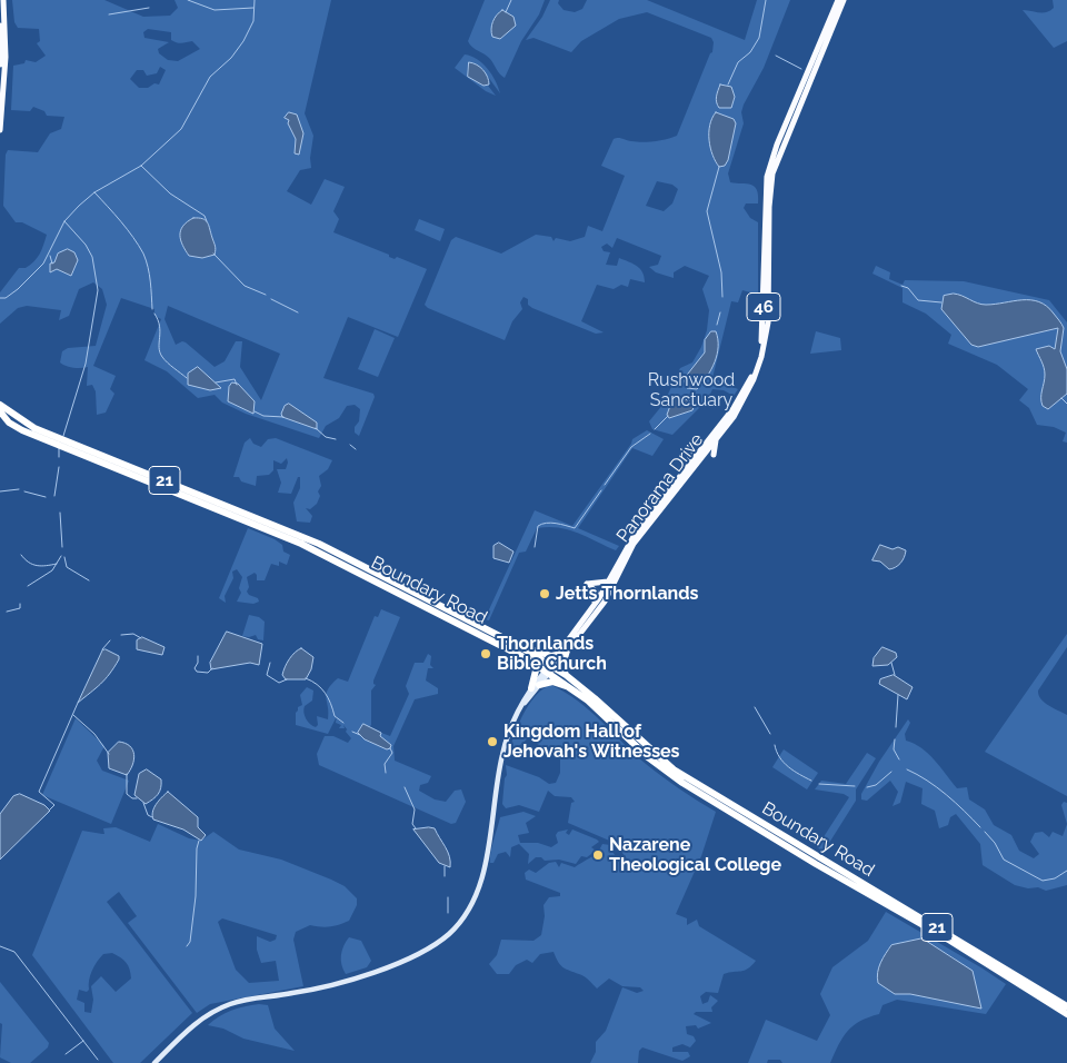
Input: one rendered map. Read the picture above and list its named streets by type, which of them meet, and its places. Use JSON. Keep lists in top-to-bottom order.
{
  "streets": {
    "highway": ["21", "Boundary Road"],
    "main road": ["46", "Panorama Drive"]
  },
  "crossings": [
    ["46", "Panorama Drive"],
    ["Panorama Drive", "Boundary Road"]
  ],
  "parks": ["Rushwood Sanctuary"],
  "places": [
    "Jetts Thornlands",
    "Thornlands Bible Church",
    "Kingdom Hall of Jehovah's Witnesses",
    "Nazarene Theological College"
  ]
}
